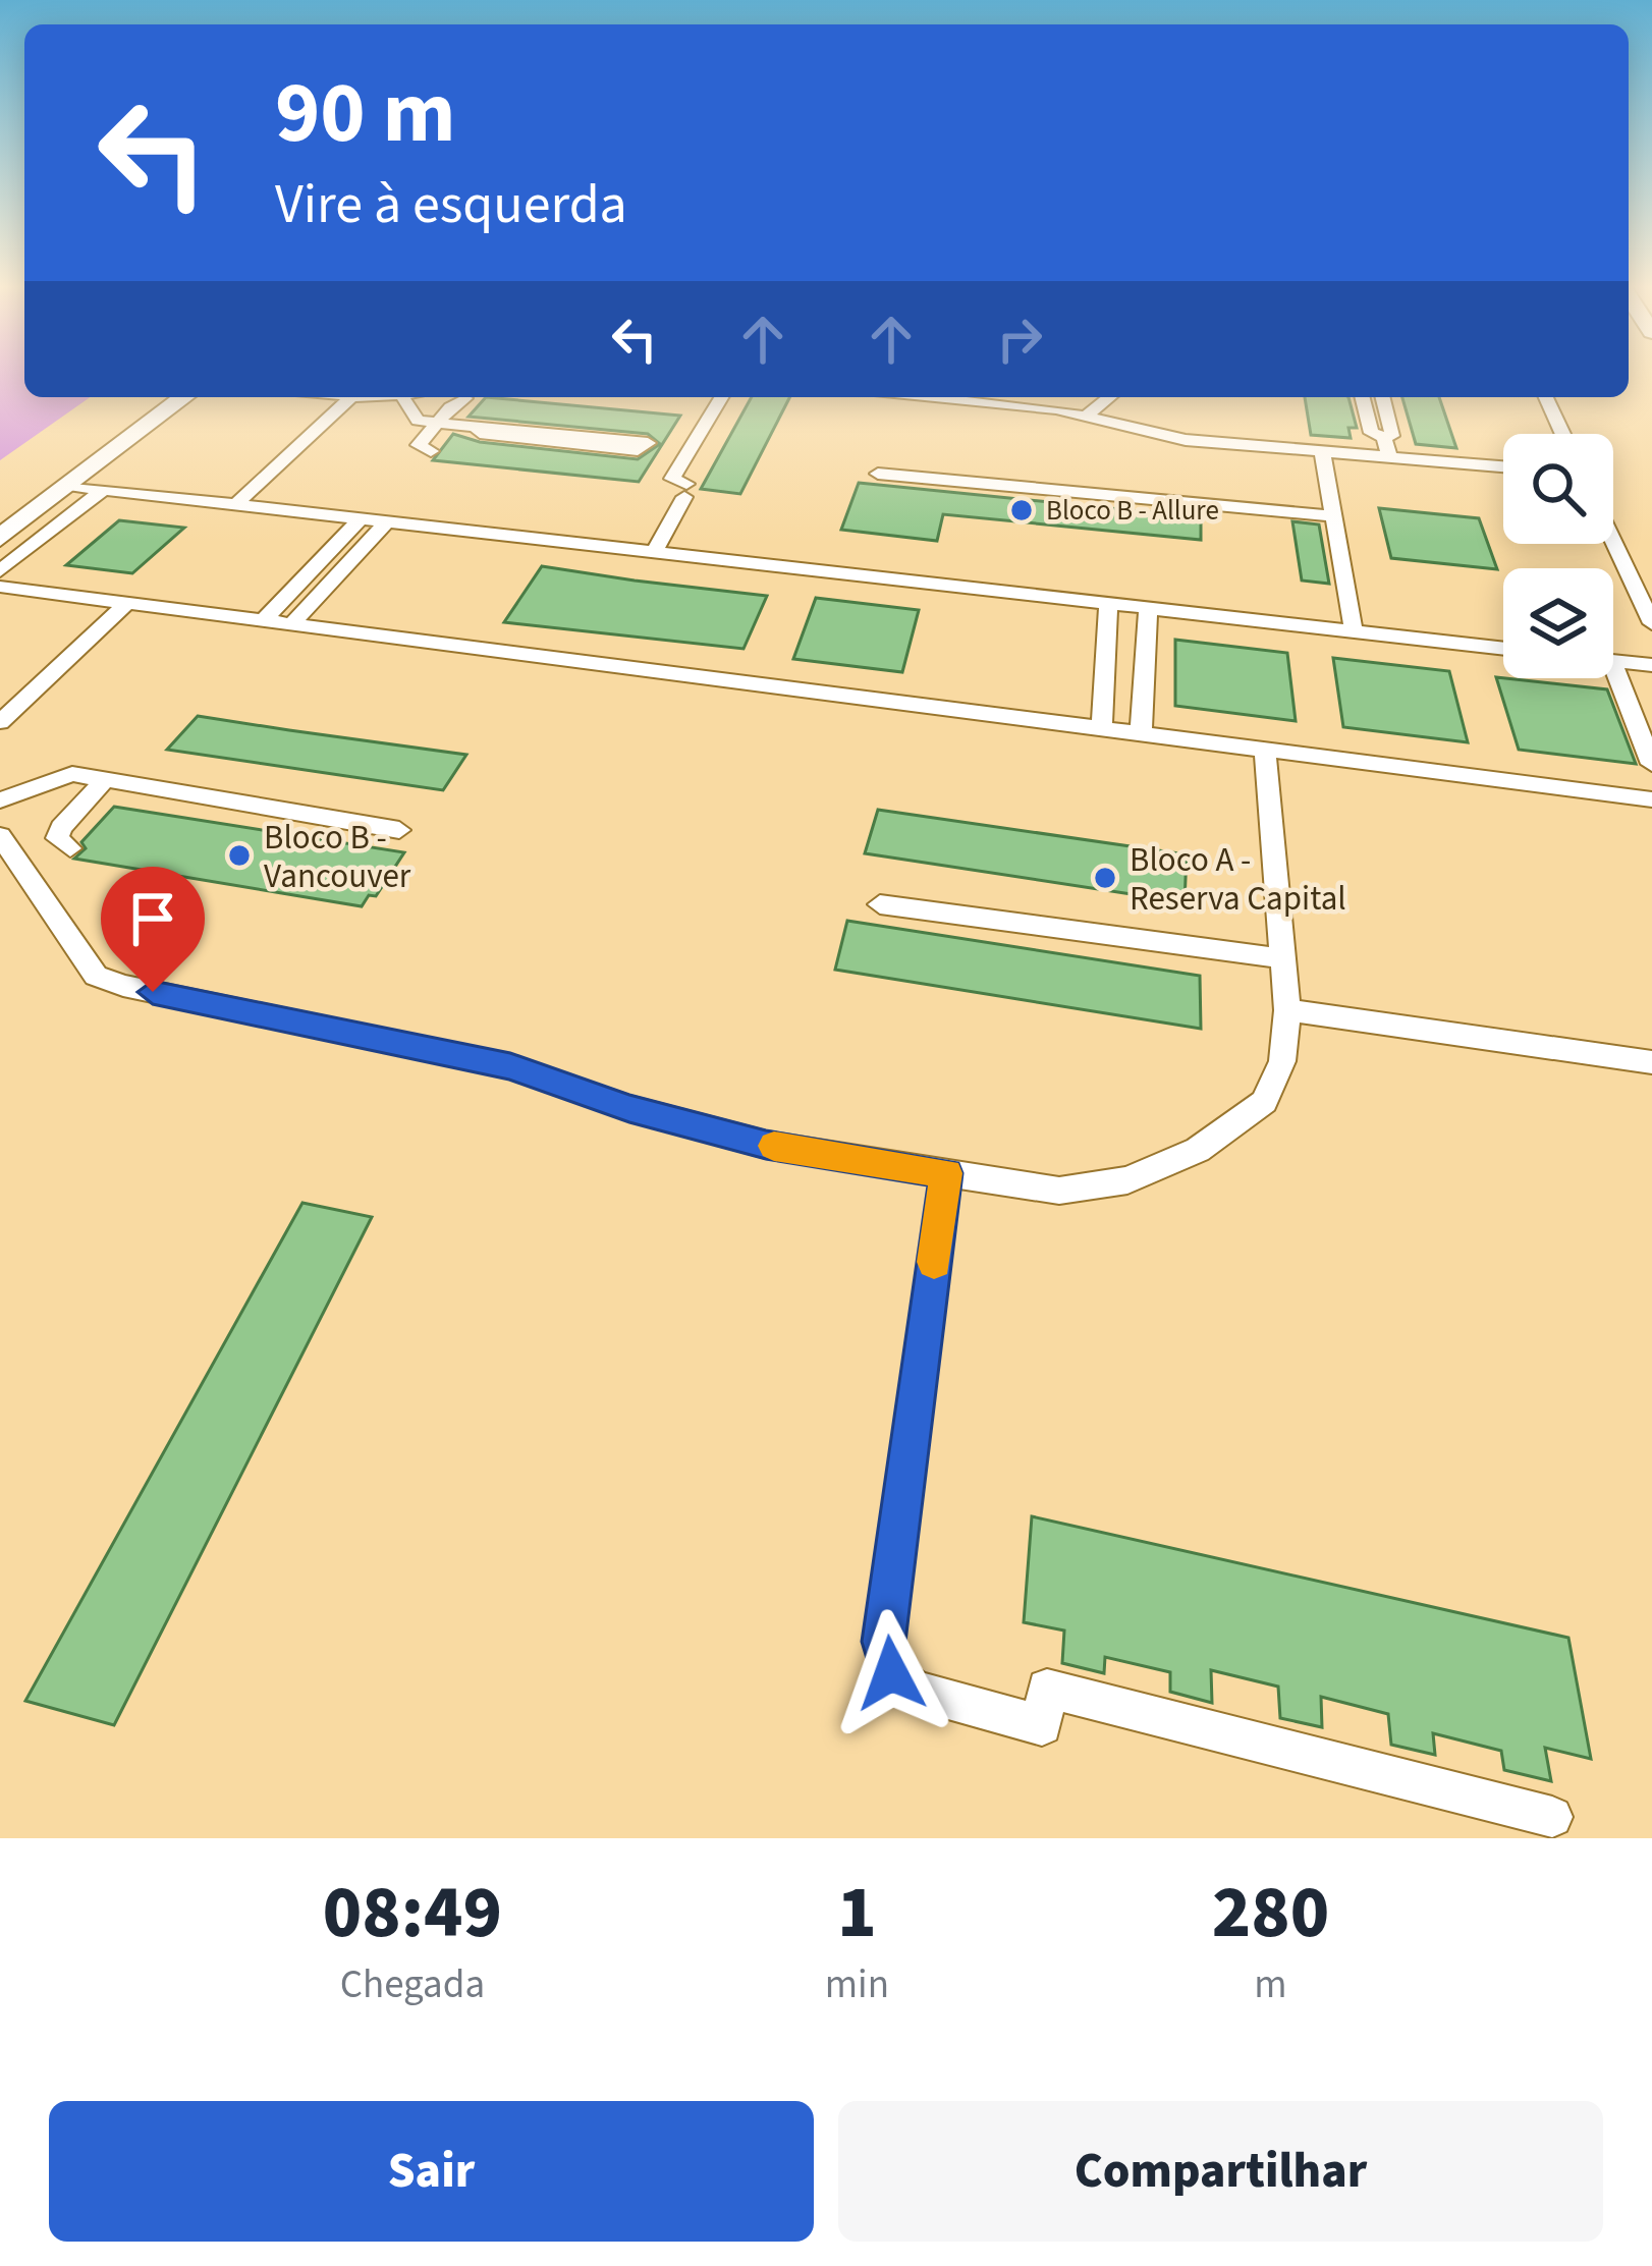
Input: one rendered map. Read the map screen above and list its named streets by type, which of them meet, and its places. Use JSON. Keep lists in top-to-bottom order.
{
  "places": ["Bloco B - Allure", "Bloco B - Vancouver", "Bloco A - Reserva Capital"],
  "page": {
    "turn": ["90 m", "Vire à esquerda"],
    "eta": [
      "08:49",
      "Chegada",
      "1",
      "min",
      "280",
      "m"
    ],
    "buttons": ["Sair", "Compartilhar"]
  }
}
